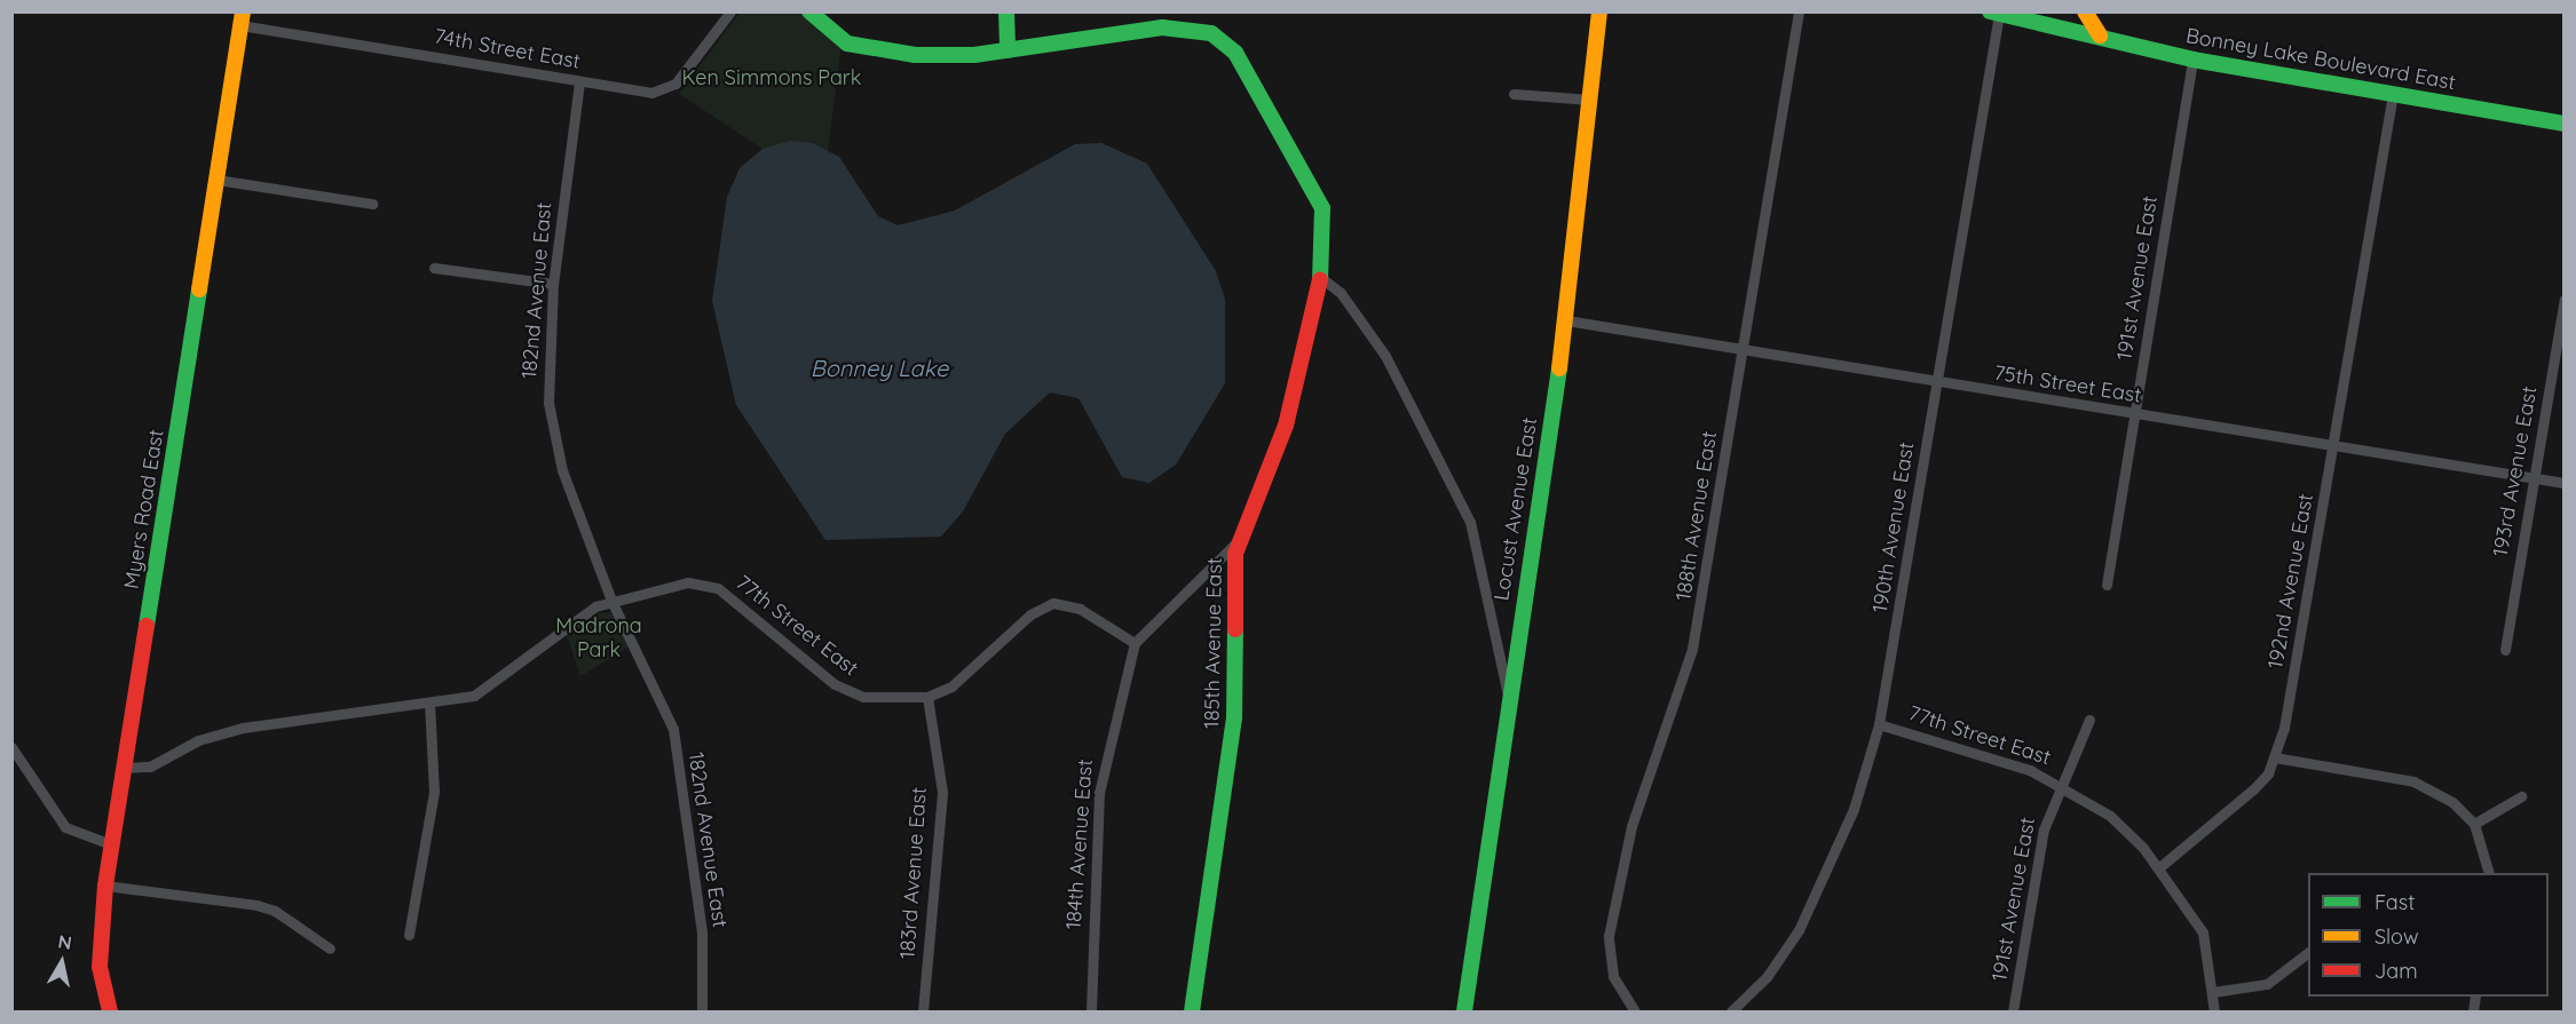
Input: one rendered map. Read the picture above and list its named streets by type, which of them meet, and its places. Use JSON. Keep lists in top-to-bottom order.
{
  "streets": {
    "street": [
      "74th Street East",
      "Bonney Lake Boulevard East",
      "191st Avenue East",
      "182nd Avenue East",
      "75th Street East",
      "193rd Avenue East",
      "Myers Road East",
      "Locust Avenue East",
      "188th Avenue East",
      "190th Avenue East",
      "192nd Avenue East",
      "77th Street East",
      "185th Avenue East",
      "184th Avenue East",
      "183rd Avenue East"
    ]
  },
  "crossings": [
    ["74th Street East", "182nd Avenue East"],
    ["74th Street East", "Myers Road East"],
    ["Bonney Lake Boulevard East", "191st Avenue East"],
    ["Bonney Lake Boulevard East", "190th Avenue East"],
    ["Bonney Lake Boulevard East", "192nd Avenue East"],
    ["191st Avenue East", "75th Street East"],
    ["191st Avenue East", "77th Street East"],
    ["182nd Avenue East", "77th Street East"],
    ["75th Street East", "193rd Avenue East"],
    ["75th Street East", "Locust Avenue East"],
    ["75th Street East", "188th Avenue East"],
    ["75th Street East", "190th Avenue East"],
    ["75th Street East", "192nd Avenue East"],
    ["Myers Road East", "77th Street East"],
    ["190th Avenue East", "77th Street East"],
    ["192nd Avenue East", "77th Street East"],
    ["77th Street East", "183rd Avenue East"]
  ],
  "water": ["Bonney Lake"],
  "parks": ["Ken Simmons Park", "Madrona Park"],
  "legend": ["Fast", "Slow", "Jam"],
  "north": "top"
}
